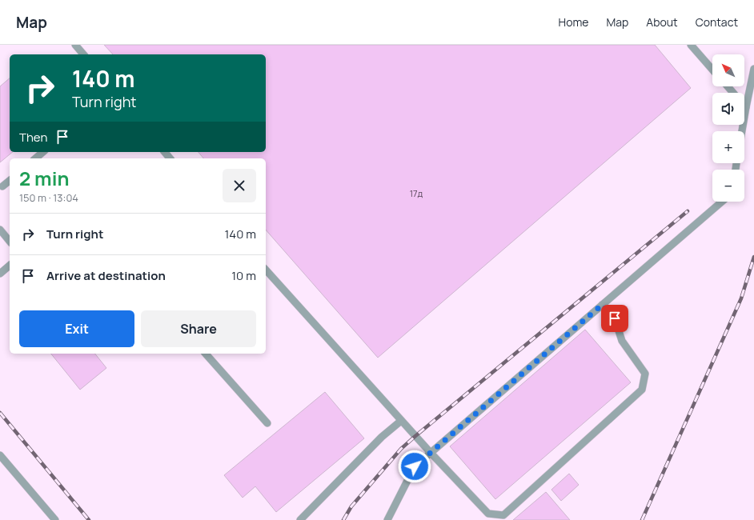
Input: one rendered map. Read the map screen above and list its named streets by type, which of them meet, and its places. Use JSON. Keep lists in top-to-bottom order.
{
  "house_numbers": ["17д"],
  "north": "top left",
  "page": {
    "header": "Map",
    "nav": [
      "Home",
      "Map",
      "About",
      "Contact"
    ],
    "map_buttons": ["+", "−"],
    "turn": ["140 m", "Turn right"],
    "then": "Then",
    "heading": ["2 min", "150 m · 13:04"],
    "list": [
      {
        "name": "Turn right",
        "value": "140 m"
      },
      {
        "name": "Arrive at destination",
        "value": "10 m"
      }
    ],
    "buttons": ["Exit", "Share"]
  }
}
